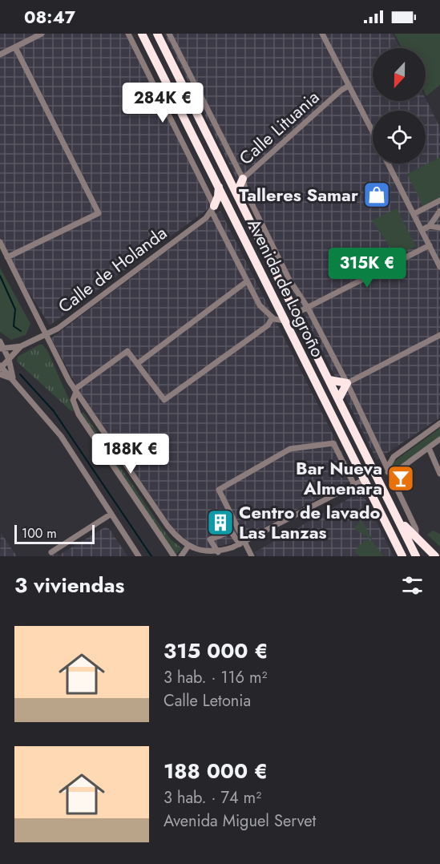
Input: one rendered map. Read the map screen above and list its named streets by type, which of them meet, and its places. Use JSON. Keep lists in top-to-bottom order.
{
  "streets": {
    "highway": ["Avenida de Logroño"],
    "street": ["Calle Lituania", "Calle de Holanda"]
  },
  "places": {
    "shop": ["Talleres Samar"],
    "bar": ["Bar Nueva Almenara"],
    "building": ["Centro de lavado Las Lanzas"]
  },
  "scale_bar": "100 m",
  "north": "bottom",
  "page": {
    "status": "08:47",
    "price": ["284K €", "315K €", "188K €"],
    "scale": "100 m",
    "heading": "3 viviendas",
    "list": [
      {
        "name": "315 000 €",
        "note": "3 hab. · 116 m² · Calle Letonia"
      },
      {
        "name": "188 000 €",
        "note": "3 hab. · 74 m² · Avenida Miguel Servet"
      }
    ]
  }
}
